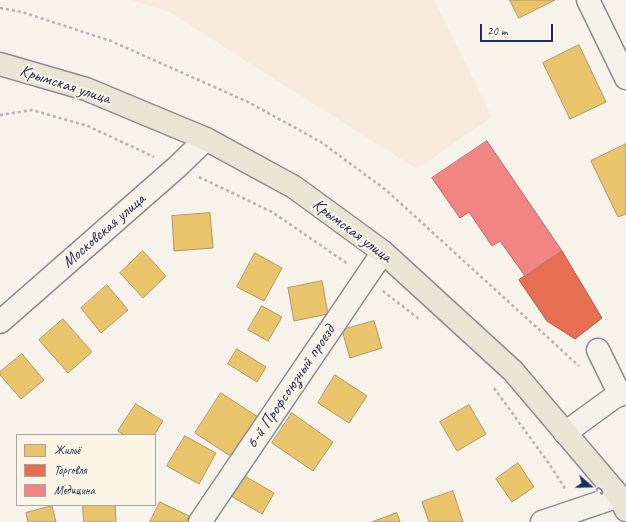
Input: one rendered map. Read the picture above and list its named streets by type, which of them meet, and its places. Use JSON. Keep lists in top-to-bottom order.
{
  "streets": {
    "main road": ["Крымская улица"],
    "street": ["Московская улица", "6-й Профсоюзный проезд"]
  },
  "crossings": [
    ["Крымская улица", "Московская улица"],
    ["Крымская улица", "6-й Профсоюзный проезд"]
  ],
  "legend": ["Жильё", "Торговля", "Медицина"],
  "scale_bar": "20 m",
  "north": "right"
}
